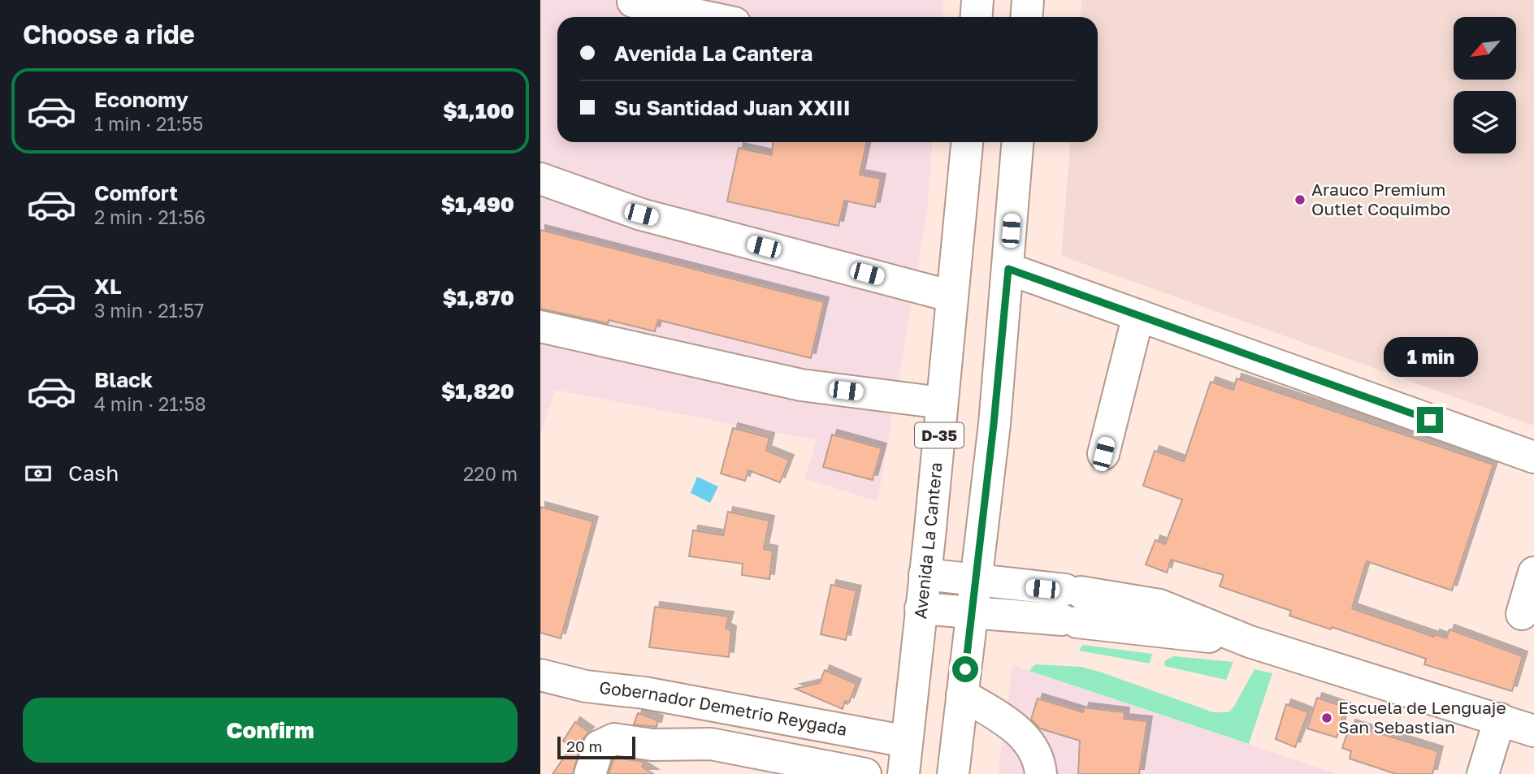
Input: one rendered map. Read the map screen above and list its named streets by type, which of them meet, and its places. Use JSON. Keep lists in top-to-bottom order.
{
  "streets": {
    "main road": ["D-35", "Avenida La Cantera", "Gobernador Demetrio Reygada"]
  },
  "crossings": [
    ["Avenida La Cantera", "Gobernador Demetrio Reygada"]
  ],
  "places": ["Arauco Premium Outlet Coquimbo", "Escuela de Lenguaje San Sebastian"],
  "scale_bar": "20 m",
  "north": "bottom left",
  "page": {
    "heading": "Choose a ride",
    "banner": ["Avenida La Cantera", "Su Santidad Juan XXIII"],
    "list": [
      {
        "name": "Economy",
        "note": "1 min · 21:55",
        "value": "$1,100"
      },
      {
        "name": "Comfort",
        "note": "2 min · 21:56",
        "value": "$1,490"
      },
      {
        "name": "XL",
        "note": "3 min · 21:57",
        "value": "$1,870"
      },
      {
        "name": "Black",
        "note": "4 min · 21:58",
        "value": "$1,820"
      }
    ],
    "bubble": "1 min",
    "pay": ["Cash", "220 m"],
    "buttons": "Confirm",
    "scale": "20 m"
  }
}
